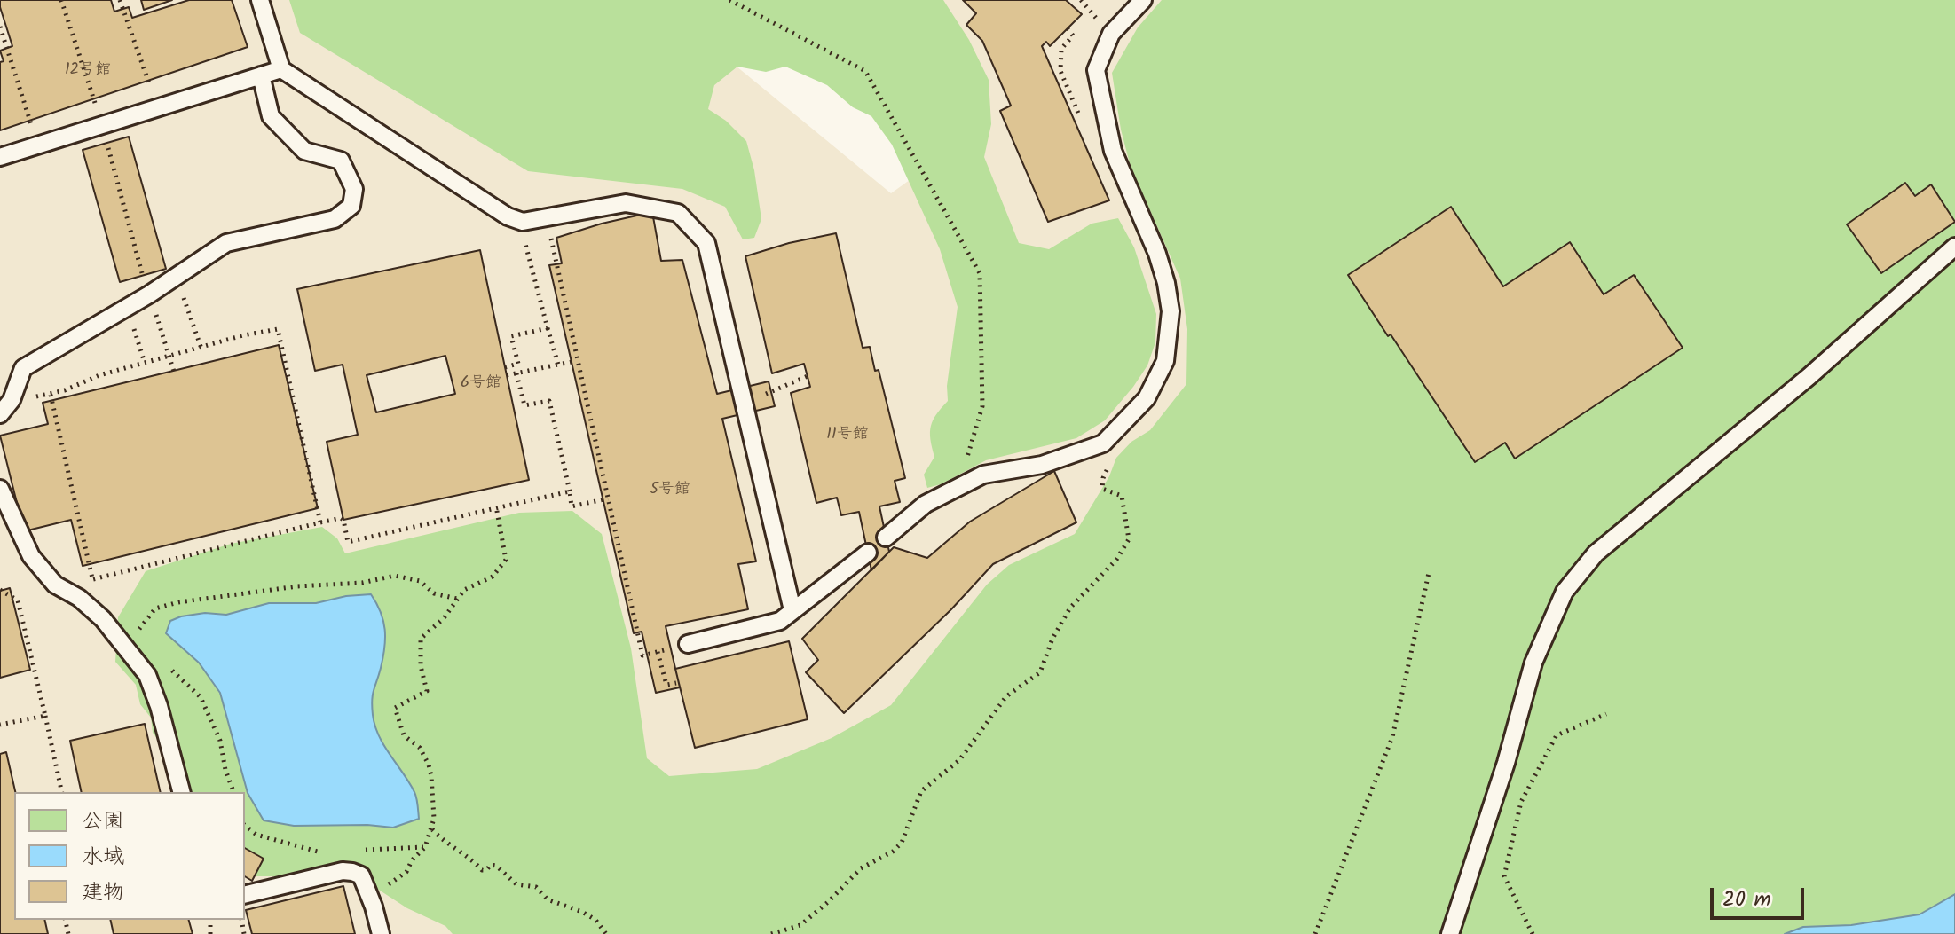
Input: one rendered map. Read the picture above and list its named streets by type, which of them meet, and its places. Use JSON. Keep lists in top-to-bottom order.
{
  "house_numbers": [
    "12号館",
    "6号館",
    "11号館",
    "5号館"
  ],
  "legend": ["公園", "水域", "建物"],
  "scale_bar": "20 m"
}
